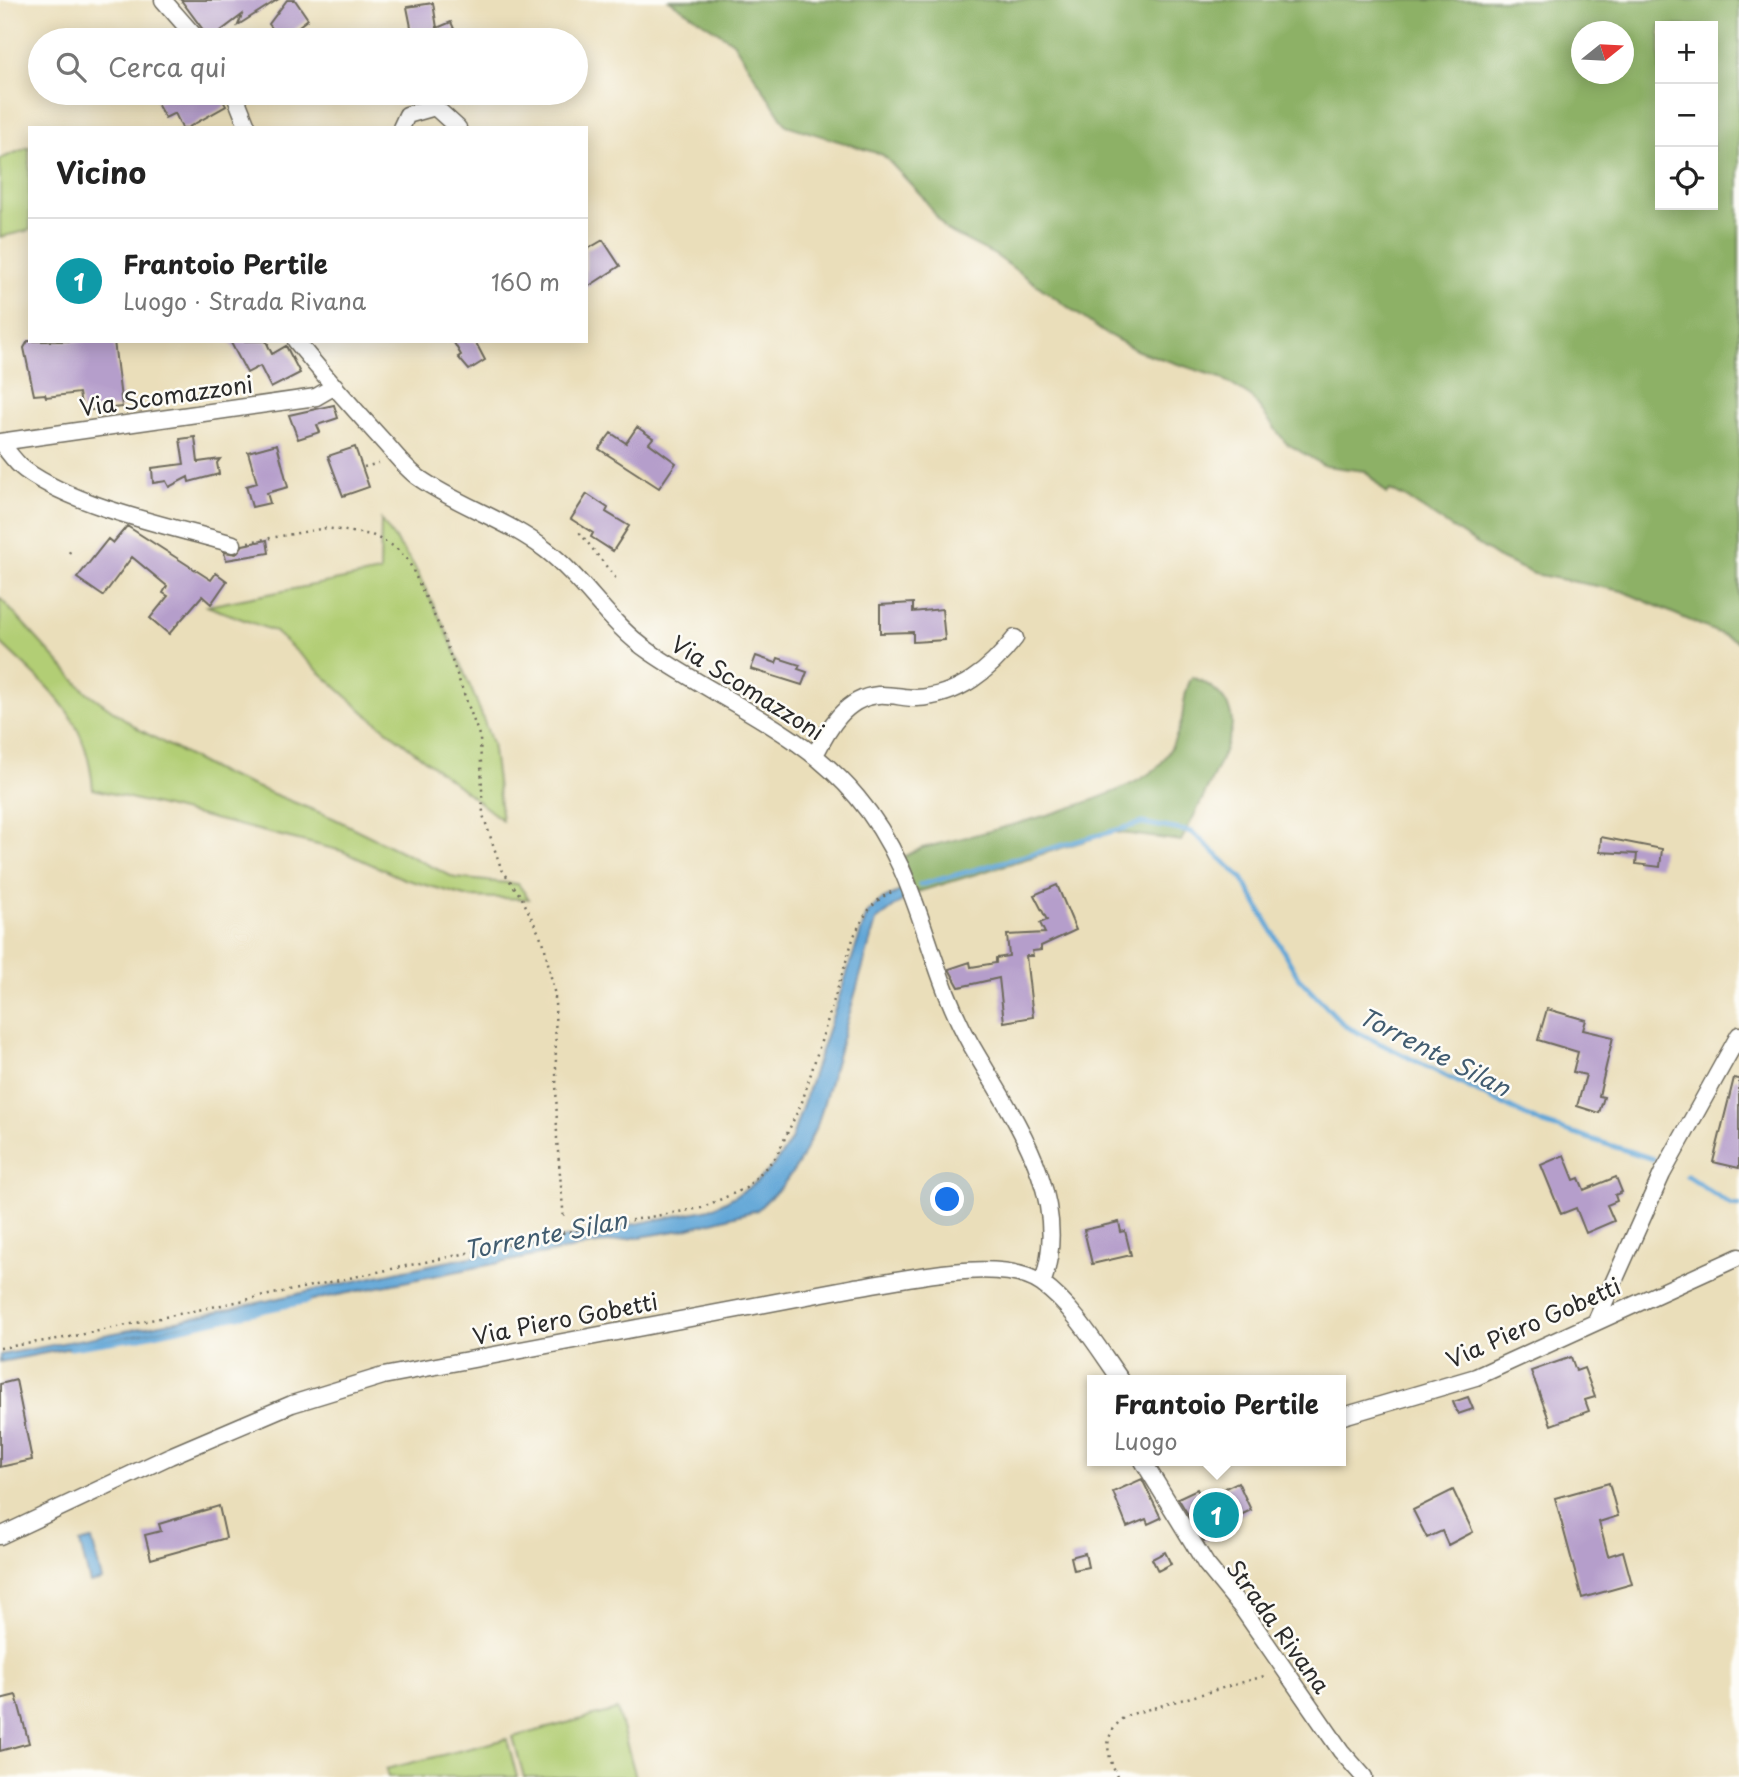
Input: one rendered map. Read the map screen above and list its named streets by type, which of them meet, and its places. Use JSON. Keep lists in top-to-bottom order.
{
  "streets": {
    "street": ["Via Scomazzoni", "Via Piero Gobetti", "Strada Rivana"]
  },
  "crossings": [
    ["Via Scomazzoni", "Via Piero Gobetti"]
  ],
  "water": ["Torrente Silan"],
  "north": "right",
  "page": {
    "map_buttons": ["+", "−"],
    "search": "Cerca qui",
    "heading": "Vicino",
    "list": [
      {
        "mark": "1",
        "name": "Frantoio Pertile",
        "note": "Luogo · Strada Rivana",
        "value": "160 m"
      }
    ],
    "popup": ["Frantoio Pertile", "Luogo"],
    "pins": "1"
  }
}
